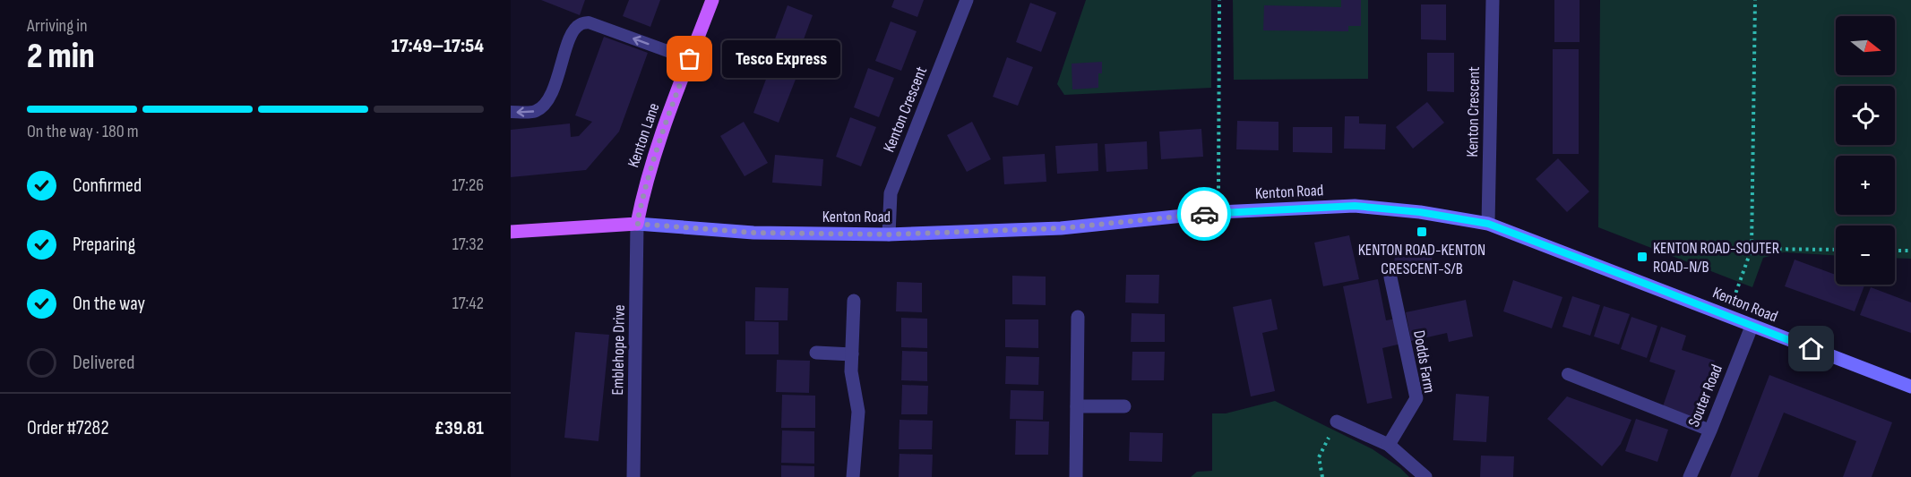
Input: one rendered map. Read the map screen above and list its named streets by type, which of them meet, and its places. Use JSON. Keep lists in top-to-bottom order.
{
  "streets": {
    "main road": ["Kenton Lane", "Kenton Road"],
    "street": [
      "Kenton Crescent",
      "Emblehope Drive",
      "Dodds Farm",
      "Souter Road"
    ]
  },
  "crossings": [
    ["Kenton Crescent", "Kenton Road"],
    ["Kenton Lane", "Kenton Road"],
    ["Kenton Lane", "Emblehope Drive"],
    ["Kenton Road", "Emblehope Drive"],
    ["Kenton Road", "Souter Road"]
  ],
  "places": {
    "other": ["Tesco Express"],
    "transit": ["KENTON ROAD-KENTON CRESCENT-S/B", "KENTON ROAD-SOUTER ROAD-N/B"]
  },
  "north": "right",
  "page": {
    "heading": ["2 min", "Arriving in", "17:49–17:54"],
    "panel": ["Order #7282", "£39.81"],
    "map_buttons": ["+", "−"],
    "bubble": "Tesco Express",
    "bar": "On the way · 180 m",
    "list": [
      ["Confirmed", "17:26"],
      ["Preparing", "17:32"],
      ["On the way", "17:42"],
      "Delivered"
    ]
  }
}
